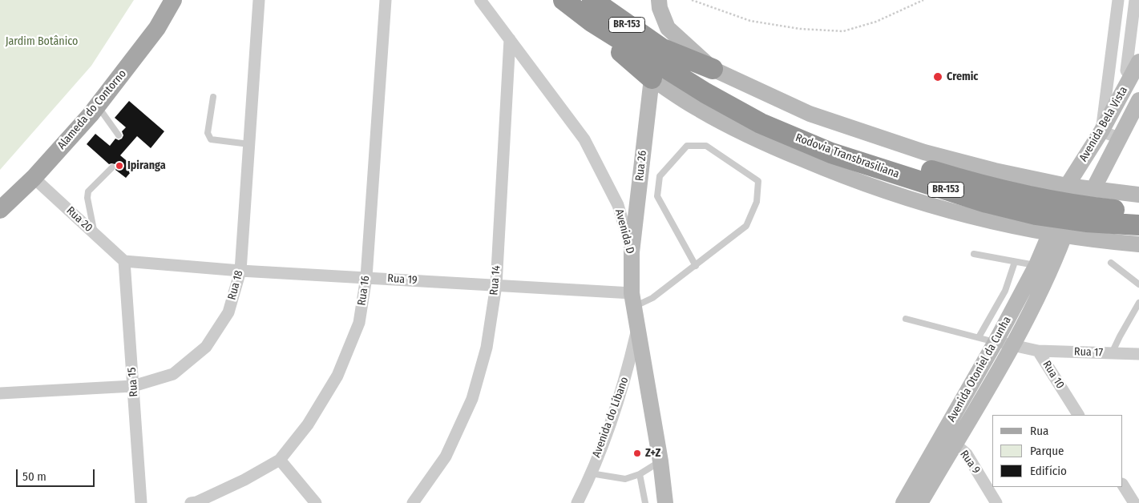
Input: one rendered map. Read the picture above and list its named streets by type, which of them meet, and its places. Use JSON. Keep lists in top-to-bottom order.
{
  "streets": {
    "highway": ["BR-153", "Rodovia Transbrasiliana"],
    "main road": [
      "Alameda do Contorno",
      "Avenida Bela Vista",
      "Rua 26",
      "Avenida D",
      "Avenida Otoniel da Cunha"
    ],
    "street": [
      "Rua 20",
      "Rua 19",
      "Rua 14",
      "Rua 18",
      "Rua 16",
      "Rua 17",
      "Rua 10",
      "Rua 15",
      "Avenida do Líbano",
      "Rua 9"
    ]
  },
  "crossings": [
    ["Alameda do Contorno", "Rua 20"],
    ["Rodovia Transbrasiliana", "Rua 26"],
    ["Rodovia Transbrasiliana", "Avenida Otoniel da Cunha"],
    ["Rua 26", "Avenida D"],
    ["Rua 20", "Rua 19"],
    ["Rua 20", "Rua 15"],
    ["Avenida D", "Rua 19"],
    ["Avenida D", "Rua 14"],
    ["Avenida D", "Avenida do Líbano"],
    ["Rua 19", "Rua 14"],
    ["Rua 19", "Rua 18"],
    ["Rua 19", "Rua 16"],
    ["Rua 19", "Rua 15"],
    ["Rua 18", "Rua 15"],
    ["Rua 17", "Rua 10"],
    ["Avenida Otoniel da Cunha", "Rua 10"],
    ["Avenida Otoniel da Cunha", "Rua 9"]
  ],
  "parks": ["Jardim Botânico"],
  "places": ["Cremic", "Ipiranga", "Z+Z"],
  "legend": ["Rua", "Parque", "Edifício"],
  "scale_bar": "50 m"
}
